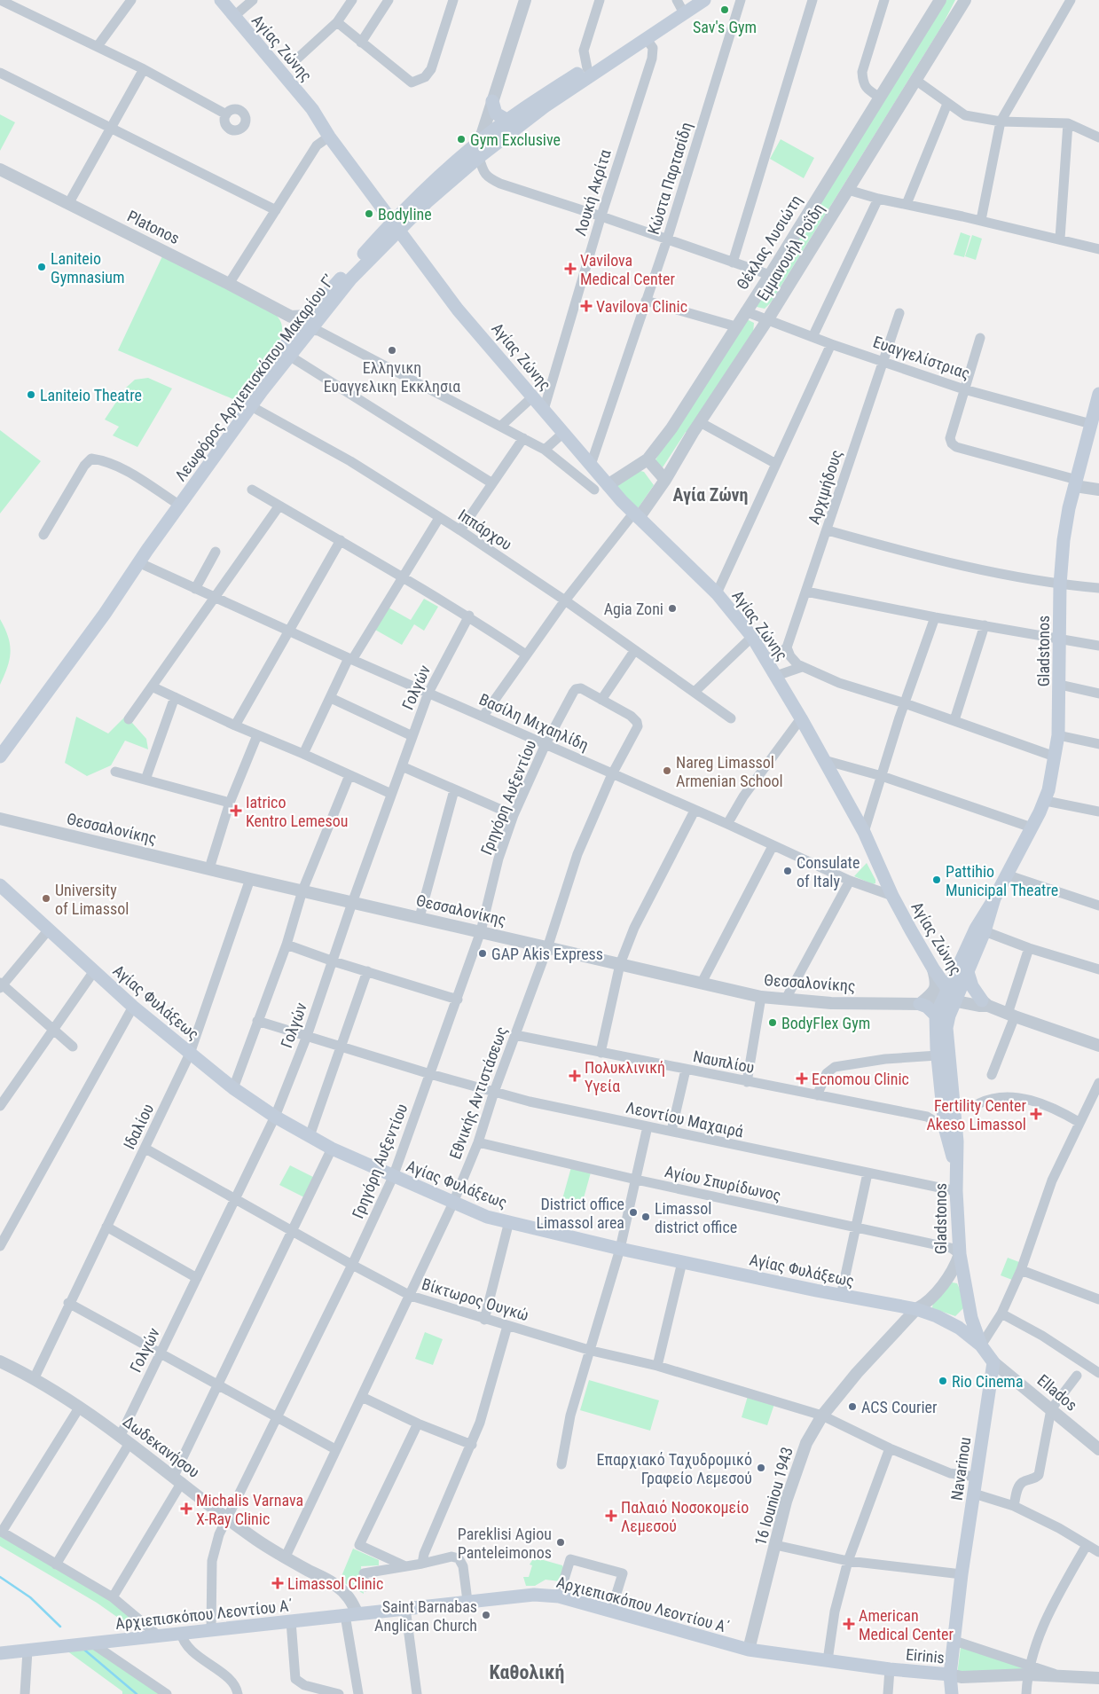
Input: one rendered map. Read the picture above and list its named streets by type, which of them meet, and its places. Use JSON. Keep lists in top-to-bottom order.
{
  "streets": {
    "main road": [
      "Αγίας Ζώνης",
      "Λεωφόρος Αρχιεπισκόπου Μακαρίου Γ’",
      "Gladstonos",
      "Αγίας Φυλάξεως",
      "Navarinou",
      "Αρχιεπισκόπου Λεοντίου Α΄",
      "Eirinis"
    ],
    "street": [
      "Κώστα Παρτασίδη",
      "Λουκή Ακρίτα",
      "Platonos",
      "Θέκλας Λυσιώτη",
      "Εμμανουήλ Ροΐδη",
      "Ευαγγελίστριας",
      "Αρχιμήδους",
      "Ιππάρχου",
      "Γολγών",
      "Βασίλη Μιχαηλίδη",
      "Γρηγόρη Αυξεντίου",
      "Θεσσαλονίκης",
      "Ναυπλίου",
      "Εθνικής Αντιστάσεως",
      "Λεοντίου Μαχαιρά",
      "Ιδαλίου",
      "Αγίου Σπυρίδωνος",
      "Βίκτωρος Ουγκώ",
      "Ellados",
      "Δωδεκανήσου",
      "16 Iouniou 1943"
    ]
  },
  "crossings": [
    ["Αγίας Ζώνης", "Κώστα Παρτασίδη"],
    ["Αγίας Ζώνης", "Λουκή Ακρίτα"],
    ["Αγίας Ζώνης", "Θέκλας Λυσιώτη"],
    ["Αγίας Ζώνης", "Εμμανουήλ Ροΐδη"],
    ["Αγίας Ζώνης", "Λεωφόρος Αρχιεπισκόπου Μακαρίου Γ’"],
    ["Αγίας Ζώνης", "Gladstonos"],
    ["Αγίας Ζώνης", "Βασίλη Μιχαηλίδη"],
    ["Αγίας Ζώνης", "Θεσσαλονίκης"],
    ["Λουκή Ακρίτα", "Λεωφόρος Αρχιεπισκόπου Μακαρίου Γ’"],
    ["Θέκλας Λυσιώτη", "Ευαγγελίστριας"],
    ["Εμμανουήλ Ροΐδη", "Ευαγγελίστριας"],
    ["Ευαγγελίστριας", "Αρχιμήδους"],
    ["Ευαγγελίστριας", "Gladstonos"],
    ["Λεωφόρος Αρχιεπισκόπου Μακαρίου Γ’", "Ιππάρχου"],
    ["Λεωφόρος Αρχιεπισκόπου Μακαρίου Γ’", "Βασίλη Μιχαηλίδη"],
    ["Gladstonos", "Θεσσαλονίκης"],
    ["Gladstonos", "Αγίας Φυλάξεως"],
    ["Gladstonos", "Ναυπλίου"],
    ["Gladstonos", "Λεοντίου Μαχαιρά"],
    ["Gladstonos", "Αγίου Σπυρίδωνος"],
    ["Gladstonos", "16 Iouniou 1943"],
    ["Γολγών", "Βασίλη Μιχαηλίδη"],
    ["Γολγών", "Θεσσαλονίκης"],
    ["Γολγών", "Αγίας Φυλάξεως"],
    ["Γολγών", "Λεοντίου Μαχαιρά"],
    ["Γολγών", "Βίκτωρος Ουγκώ"],
    ["Γολγών", "Δωδεκανήσου"],
    ["Βασίλη Μιχαηλίδη", "Γρηγόρη Αυξεντίου"],
    ["Βασίλη Μιχαηλίδη", "Εθνικής Αντιστάσεως"],
    ["Γρηγόρη Αυξεντίου", "Θεσσαλονίκης"],
    ["Γρηγόρη Αυξεντίου", "Αγίας Φυλάξεως"],
    ["Γρηγόρη Αυξεντίου", "Εθνικής Αντιστάσεως"],
    ["Γρηγόρη Αυξεντίου", "Λεοντίου Μαχαιρά"],
    ["Γρηγόρη Αυξεντίου", "Βίκτωρος Ουγκώ"],
    ["Γρηγόρη Αυξεντίου", "Δωδεκανήσου"],
    ["Γρηγόρη Αυξεντίου", "Αρχιεπισκόπου Λεοντίου Α΄"],
    ["Θεσσαλονίκης", "Εθνικής Αντιστάσεως"],
    ["Θεσσαλονίκης", "Ιδαλίου"],
    ["Αγίας Φυλάξεως", "Εθνικής Αντιστάσεως"],
    ["Αγίας Φυλάξεως", "Ιδαλίου"],
    ["Αγίας Φυλάξεως", "16 Iouniou 1943"],
    ["Ναυπλίου", "Εθνικής Αντιστάσεως"],
    ["Εθνικής Αντιστάσεως", "Λεοντίου Μαχαιρά"],
    ["Εθνικής Αντιστάσεως", "Αγίου Σπυρίδωνος"],
    ["Εθνικής Αντιστάσεως", "Βίκτωρος Ουγκώ"],
    ["Εθνικής Αντιστάσεως", "Δωδεκανήσου"],
    ["Ιδαλίου", "Βίκτωρος Ουγκώ"],
    ["Ιδαλίου", "Δωδεκανήσου"],
    ["Βίκτωρος Ουγκώ", "Navarinou"],
    ["Βίκτωρος Ουγκώ", "16 Iouniou 1943"],
    ["Ellados", "Navarinou"],
    ["Δωδεκανήσου", "Αρχιεπισκόπου Λεοντίου Α΄"],
    ["Navarinou", "Eirinis"],
    ["16 Iouniou 1943", "Αρχιεπισκόπου Λεοντίου Α΄"],
    ["16 Iouniou 1943", "Eirinis"],
    ["Αρχιεπισκόπου Λεοντίου Α΄", "Eirinis"]
  ],
  "districts": ["Αγία Ζώνη", "Καθολική"],
  "places": {
    "other": [
      "Sav's Gym",
      "Gym Exclusive",
      "Bodyline",
      "Laniteio Gymnasium",
      "Ελληνικη Ευαγγελικη Εκκλησια",
      "Laniteio Theatre",
      "Agia Zoni",
      "Nareg Limassol Armenian School",
      "Consulate of Italy",
      "Pattihio Municipal Theatre",
      "University of Limassol",
      "GAP Akis Express",
      "BodyFlex Gym",
      "District office Limassol area",
      "Limassol district office",
      "Rio Cinema",
      "ACS Courier",
      "Επαρχιακό Ταχυδρομικό Γραφείο Λεμεσού",
      "Pareklisi Agiou Panteleimonos",
      "Saint Barnabas Anglican Church"
    ],
    "health": [
      "Vavilova Medical Center",
      "Vavilova Clinic",
      "Iatrico Kentro Lemesou",
      "Πολυκλινική Υγεία",
      "Ecnomou Clinic",
      "Fertility Center Akeso Limassol",
      "Michalis Varnava X-Ray Clinic",
      "Παλαιό Νοσοκομείο Λεμεσού",
      "Limassol Clinic",
      "American Medical Center"
    ]
  }
}
